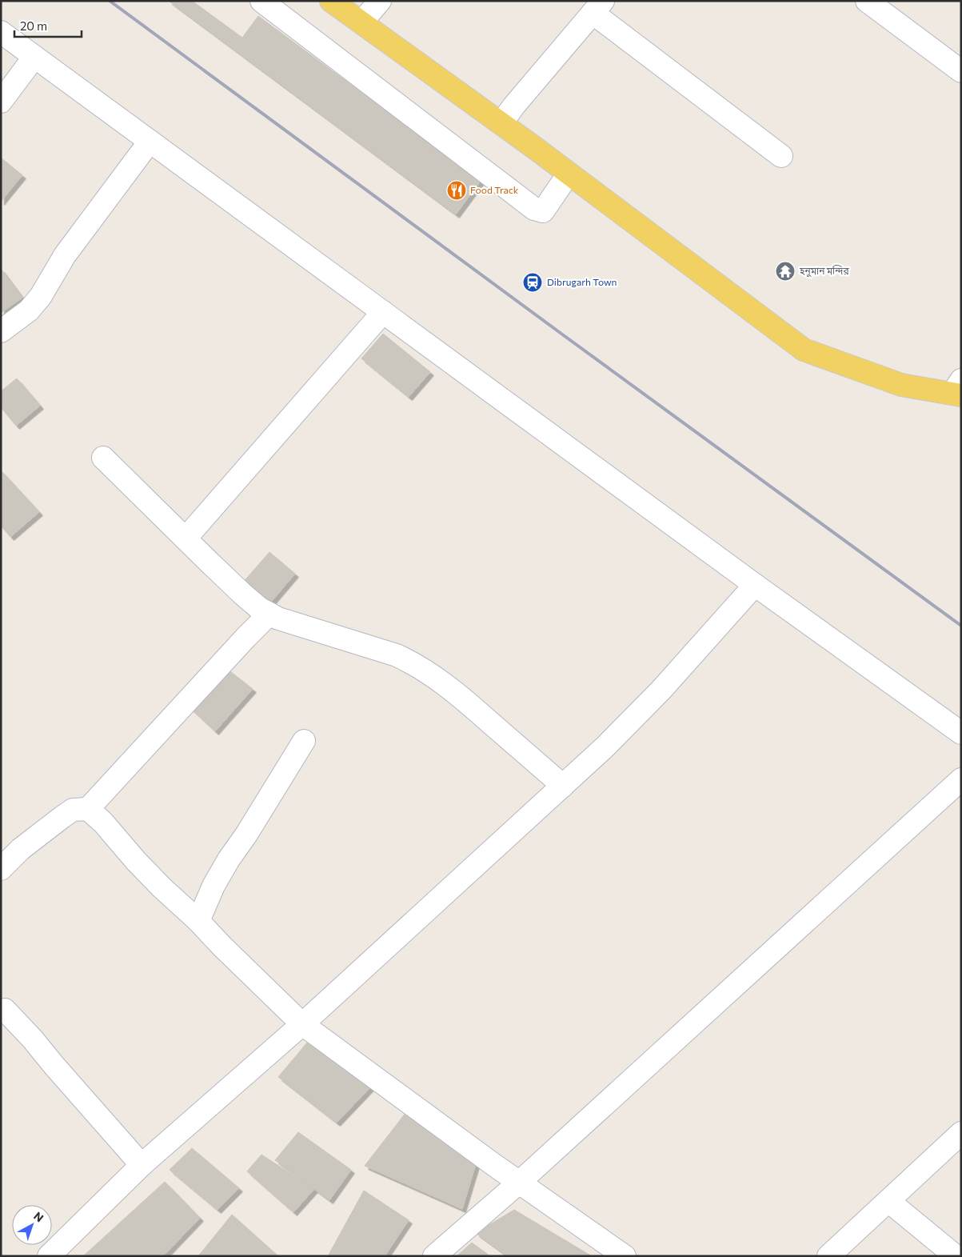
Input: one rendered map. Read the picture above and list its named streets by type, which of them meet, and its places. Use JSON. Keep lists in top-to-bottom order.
{
  "places": {
    "restaurant": ["Food Track"],
    "temple": ["হনুমান মন্দির"],
    "station": ["Dibrugarh Town"]
  },
  "scale_bar": "20 m",
  "north": "top right"
}
